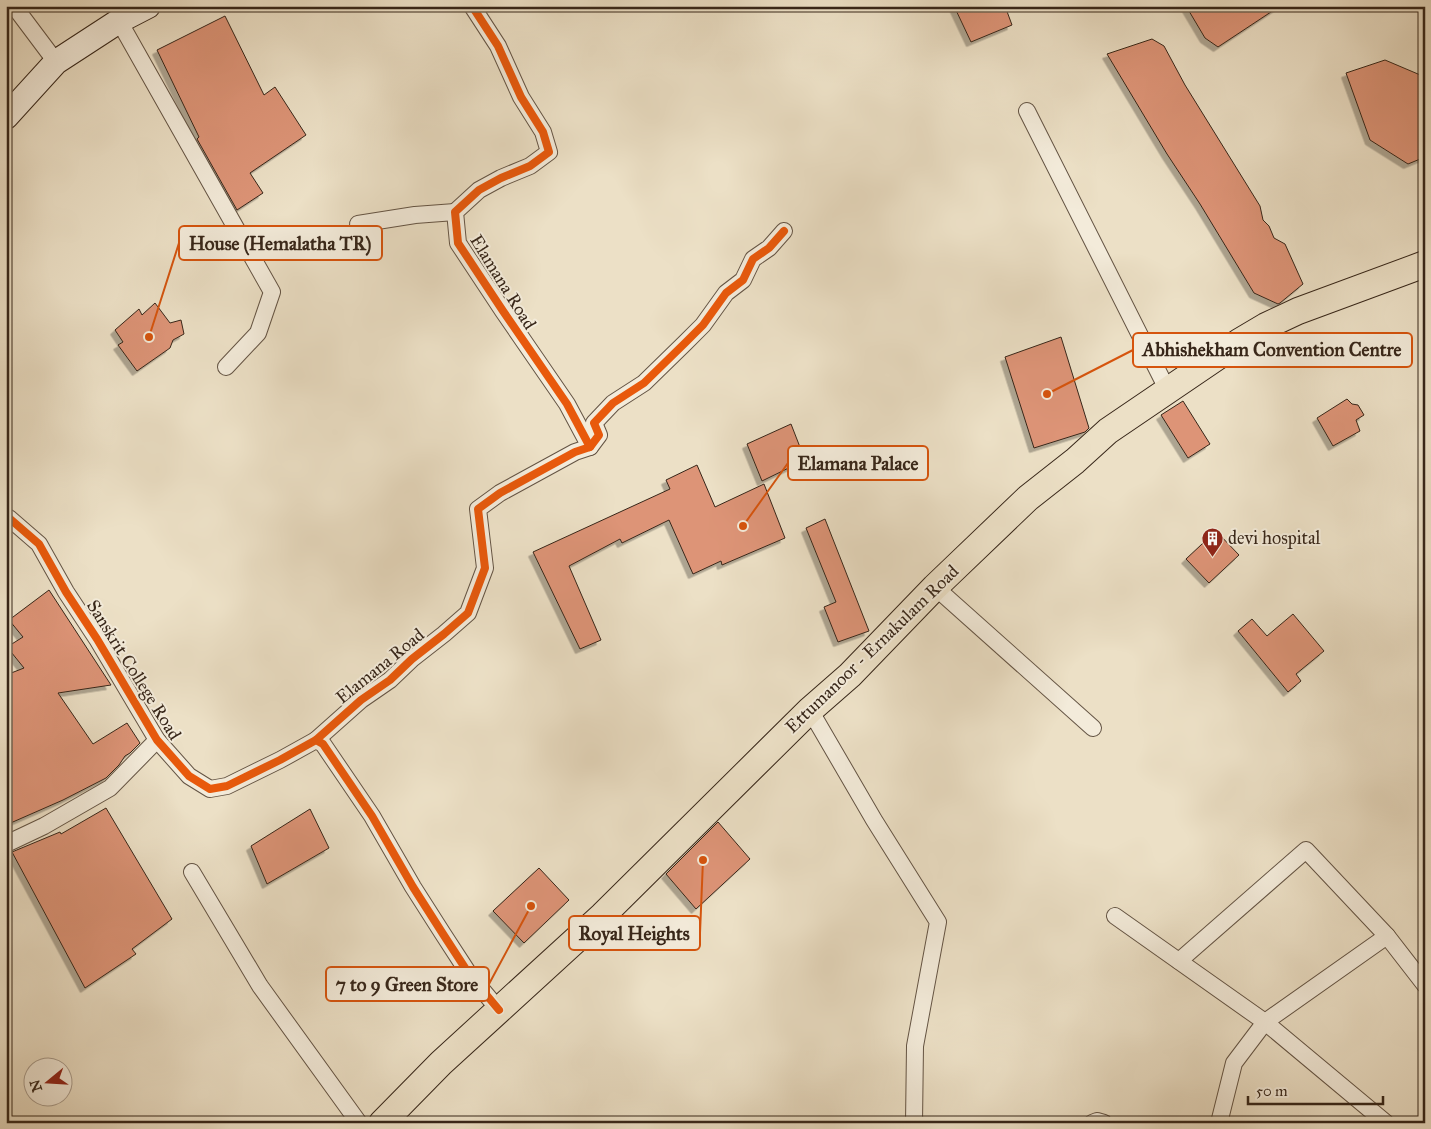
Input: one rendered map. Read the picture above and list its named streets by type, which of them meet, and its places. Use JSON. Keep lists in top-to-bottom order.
{
  "streets": {
    "main road": ["Ettumanoor - Ernakulam Road"],
    "street": ["Elamana Road", "Sanskrit College Road"]
  },
  "crossings": [
    ["Elamana Road", "Sanskrit College Road"]
  ],
  "places": {
    "other": [
      "House (Hemalatha TR)",
      "Abhishekham Convention Centre",
      "Elamana Palace",
      "Royal Heights",
      "7 to 9 Green Store"
    ],
    "building": ["devi hospital"]
  },
  "scale_bar": "50 m",
  "north": "left"
}
